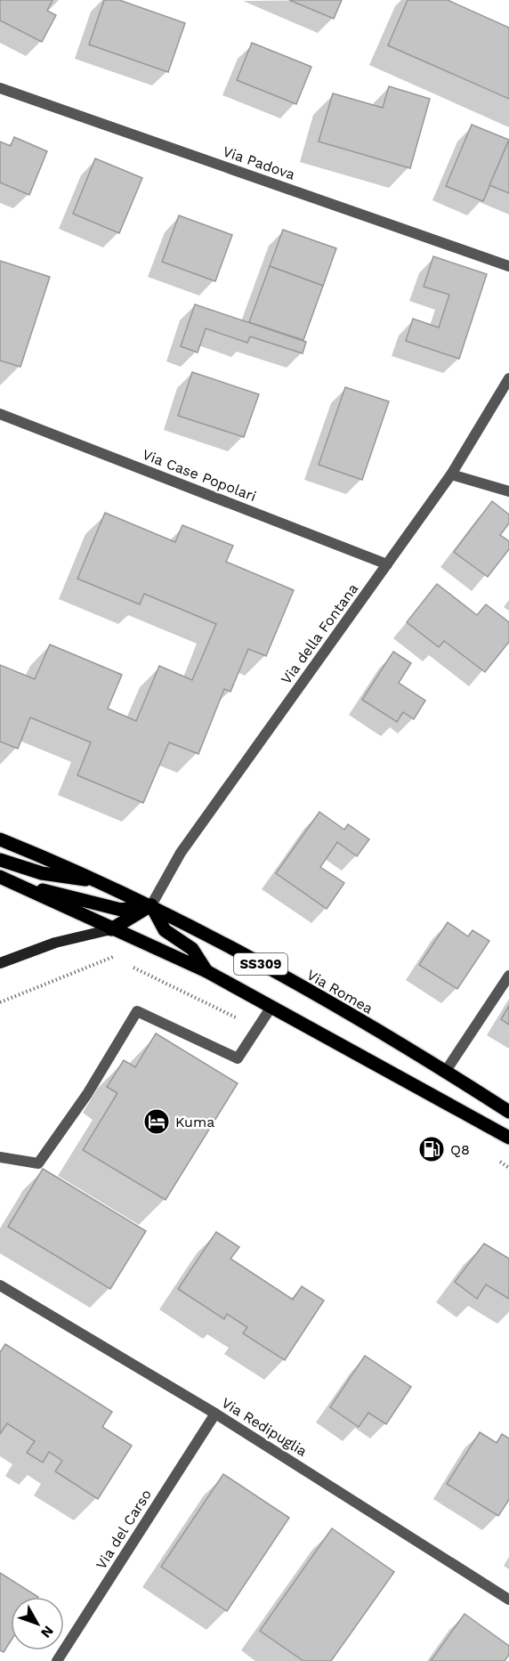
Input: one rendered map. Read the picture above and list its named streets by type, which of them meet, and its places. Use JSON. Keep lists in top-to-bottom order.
{
  "streets": {
    "main road": ["SS309", "Via Romea"],
    "street": [
      "Via Padova",
      "Via Case Popolari",
      "Via della Fontana",
      "Via Redipuglia",
      "Via del Carso"
    ]
  },
  "crossings": [
    ["Via Case Popolari", "Via della Fontana"],
    ["Via della Fontana", "SS309"],
    ["Via della Fontana", "Via Romea"],
    ["SS309", "Via Romea"],
    ["Via Redipuglia", "Via del Carso"]
  ],
  "places": {
    "hotel": ["Kuma"],
    "fuel station": ["Q8"]
  },
  "north": "bottom right"
}
